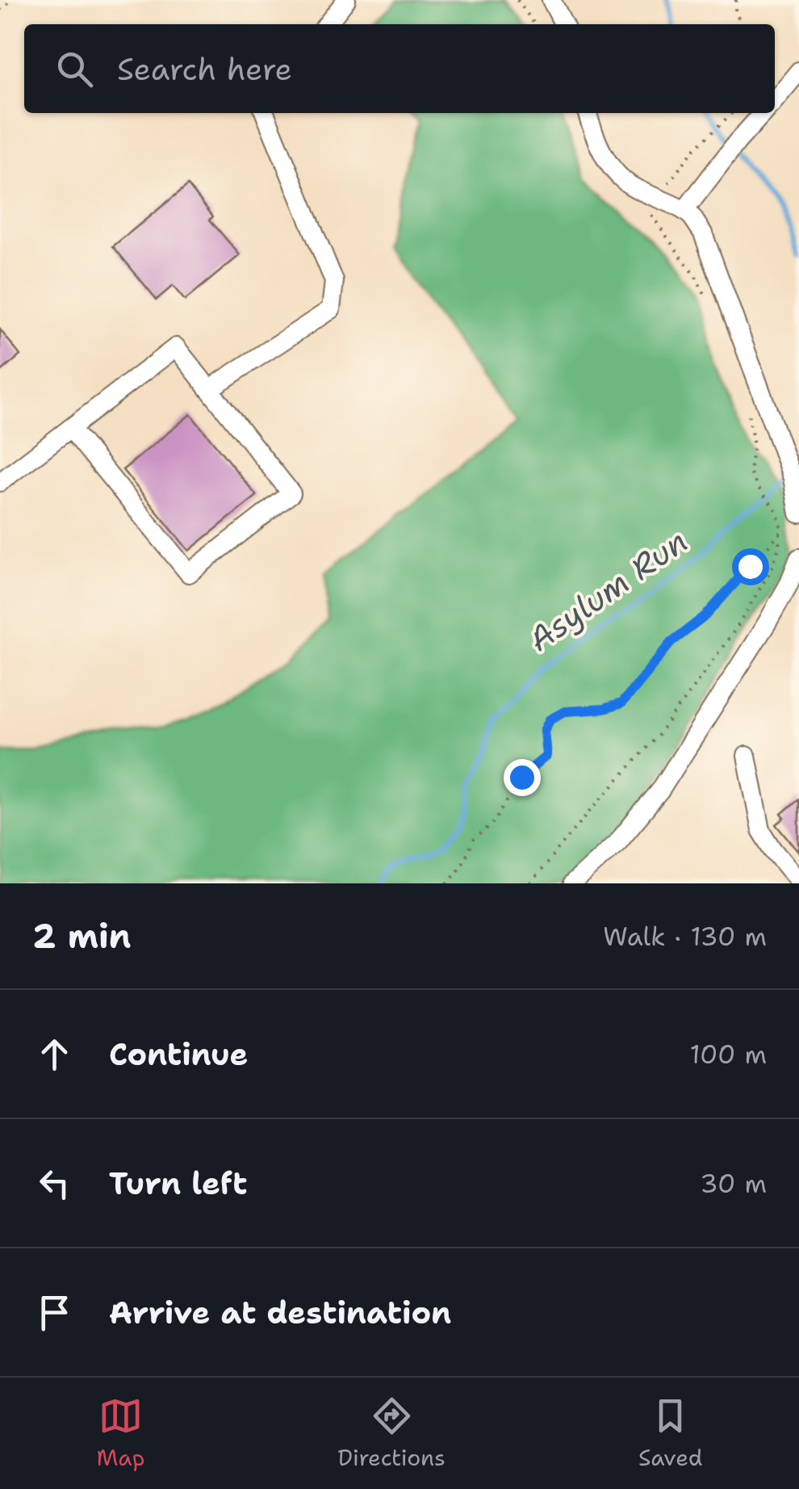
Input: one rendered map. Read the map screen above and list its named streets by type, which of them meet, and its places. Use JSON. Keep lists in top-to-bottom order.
{
  "water": ["Asylum Run"],
  "page": {
    "search": "Search here",
    "heading": ["2 min", "Walk · 130 m"],
    "list": [
      ["Continue", "100 m"],
      ["Turn left", "30 m"],
      "Arrive at destination"
    ],
    "nav": ["Map", "Directions", "Saved"]
  }
}
